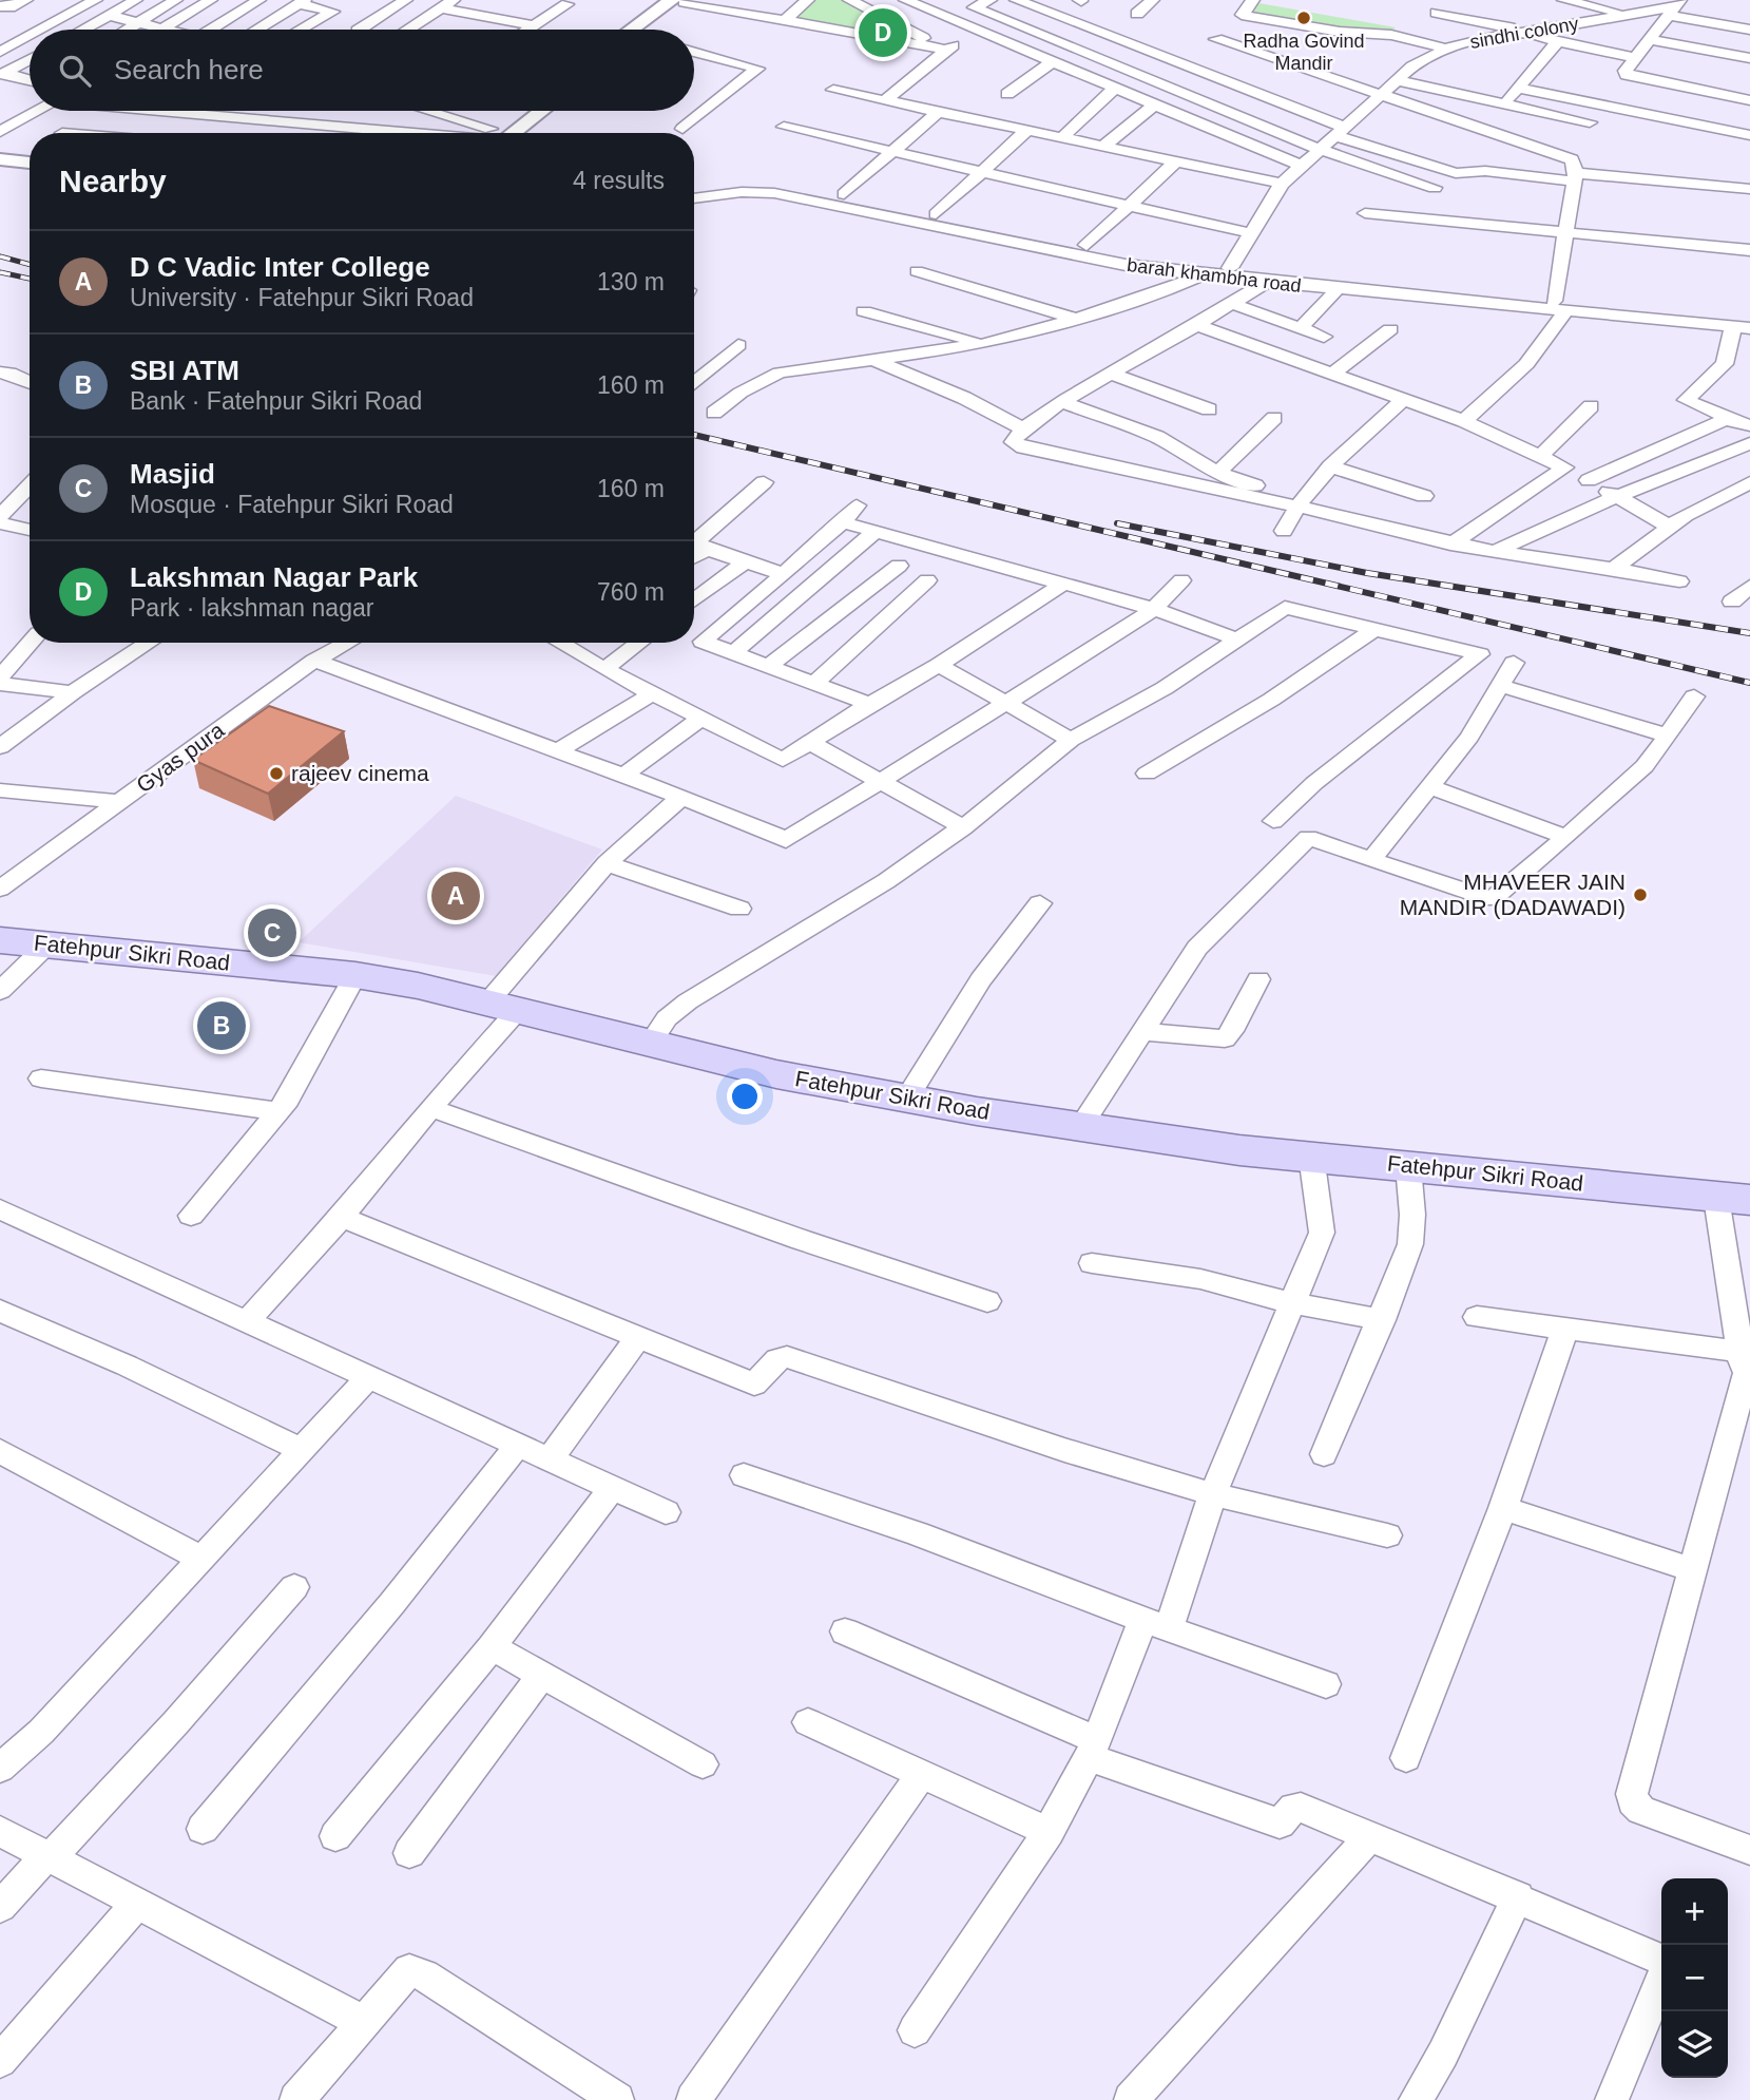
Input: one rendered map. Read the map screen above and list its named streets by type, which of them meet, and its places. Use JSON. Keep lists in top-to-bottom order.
{
  "streets": {
    "main road": ["Fatehpur Sikri Road"],
    "street": ["sindhi colony", "barah khambha road", "Gyas pura"]
  },
  "places": ["Radha Govind Mandir", "rajeev cinema", "MHAVEER JAIN MANDIR (DADAWADI)"],
  "page": {
    "pins": [
      "D",
      "A",
      "C",
      "B"
    ],
    "search": "Search here",
    "heading": ["Nearby", "4 results"],
    "list": [
      {
        "mark": "A",
        "name": "D C Vadic Inter College",
        "note": "University · Fatehpur Sikri Road",
        "value": "130 m"
      },
      {
        "mark": "B",
        "name": "SBI ATM",
        "note": "Bank · Fatehpur Sikri Road",
        "value": "160 m"
      },
      {
        "mark": "C",
        "name": "Masjid",
        "note": "Mosque · Fatehpur Sikri Road",
        "value": "160 m"
      },
      {
        "mark": "D",
        "name": "Lakshman Nagar Park",
        "note": "Park · lakshman nagar",
        "value": "760 m"
      }
    ],
    "map_buttons": ["+", "−"]
  }
}
